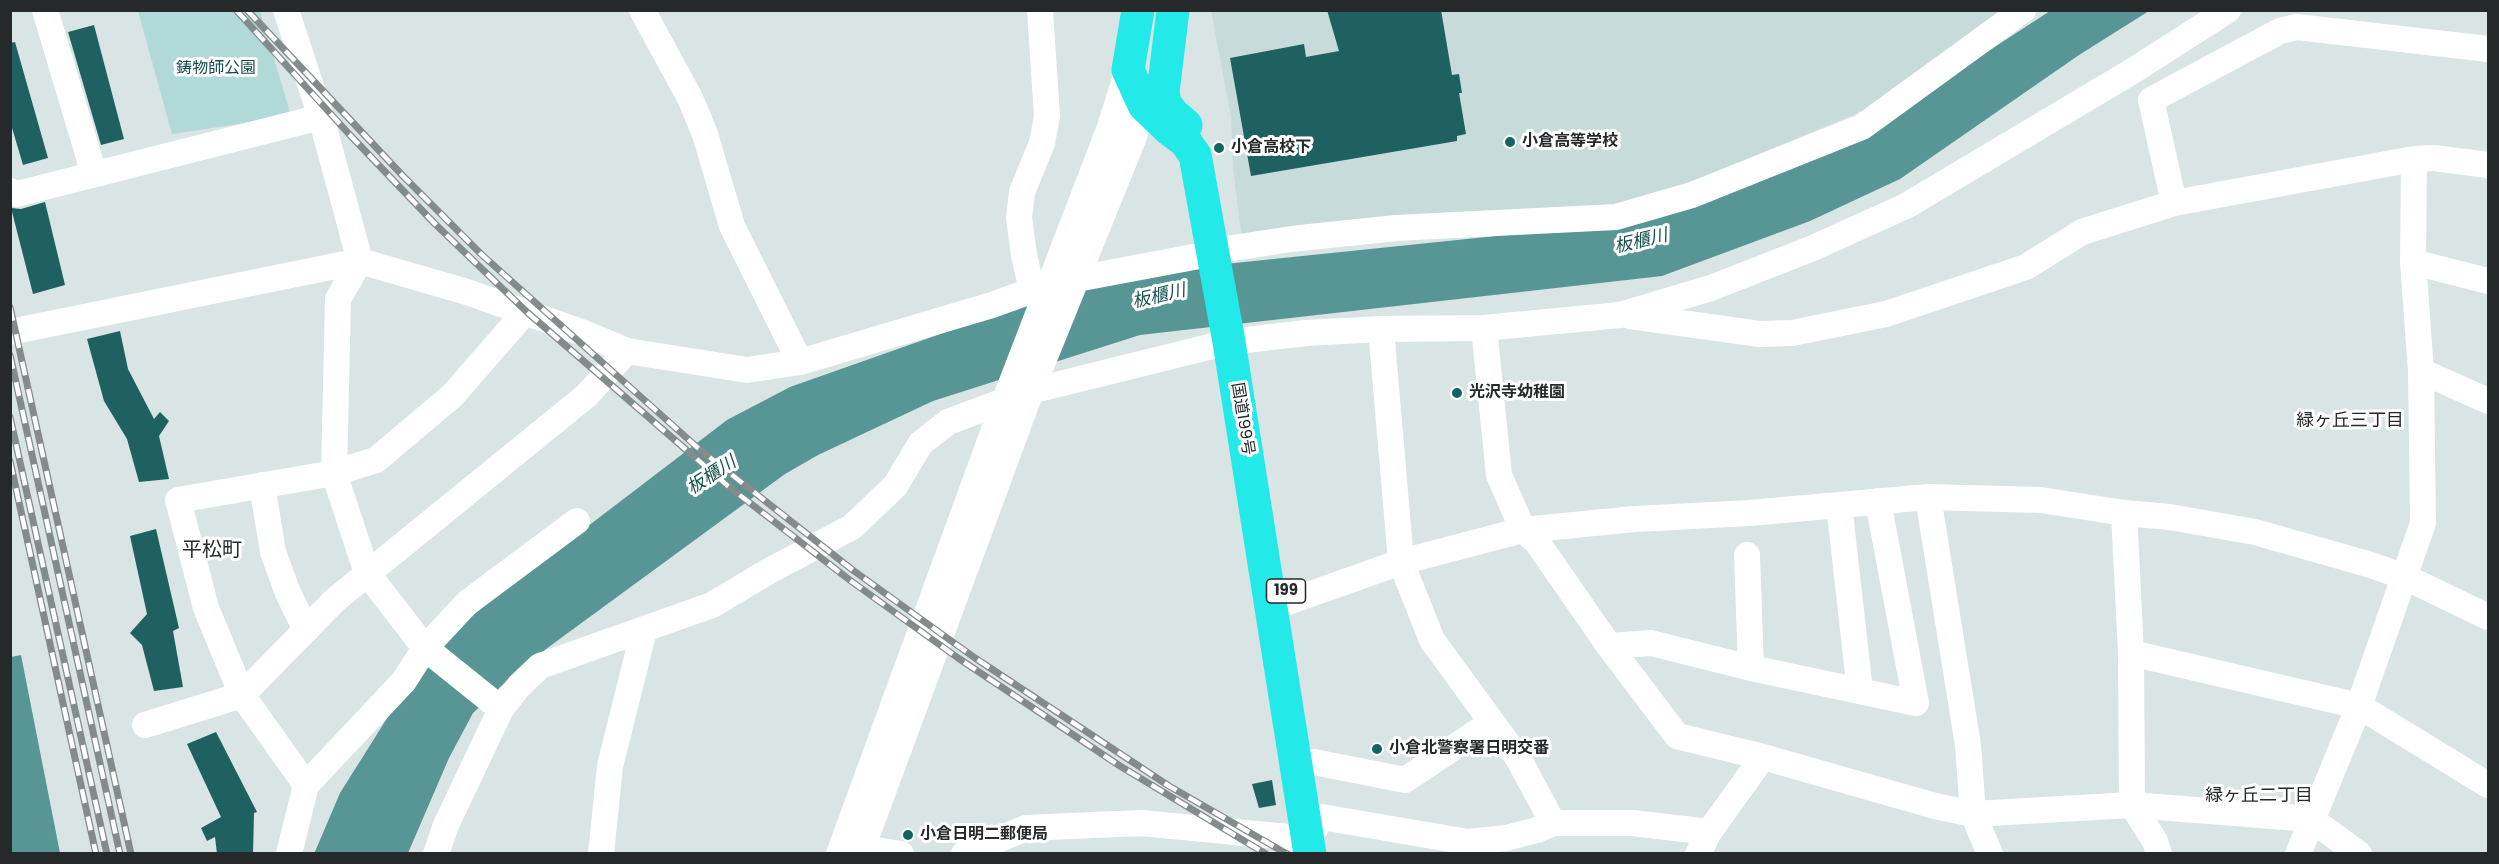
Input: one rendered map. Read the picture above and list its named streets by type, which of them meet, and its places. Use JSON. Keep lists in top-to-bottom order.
{
  "streets": {
    "highway": ["国道199号", "199"]
  },
  "districts": ["緑ヶ丘三丁目", "平松町", "緑ヶ丘二丁目"],
  "water": ["板櫃川"],
  "parks": ["鋳物師公園"],
  "places": [
    "小倉高等学校",
    "小倉高校下",
    "光沢寺幼稚園",
    "小倉北警察署日明交番",
    "小倉日明二郵便局"
  ]
}
